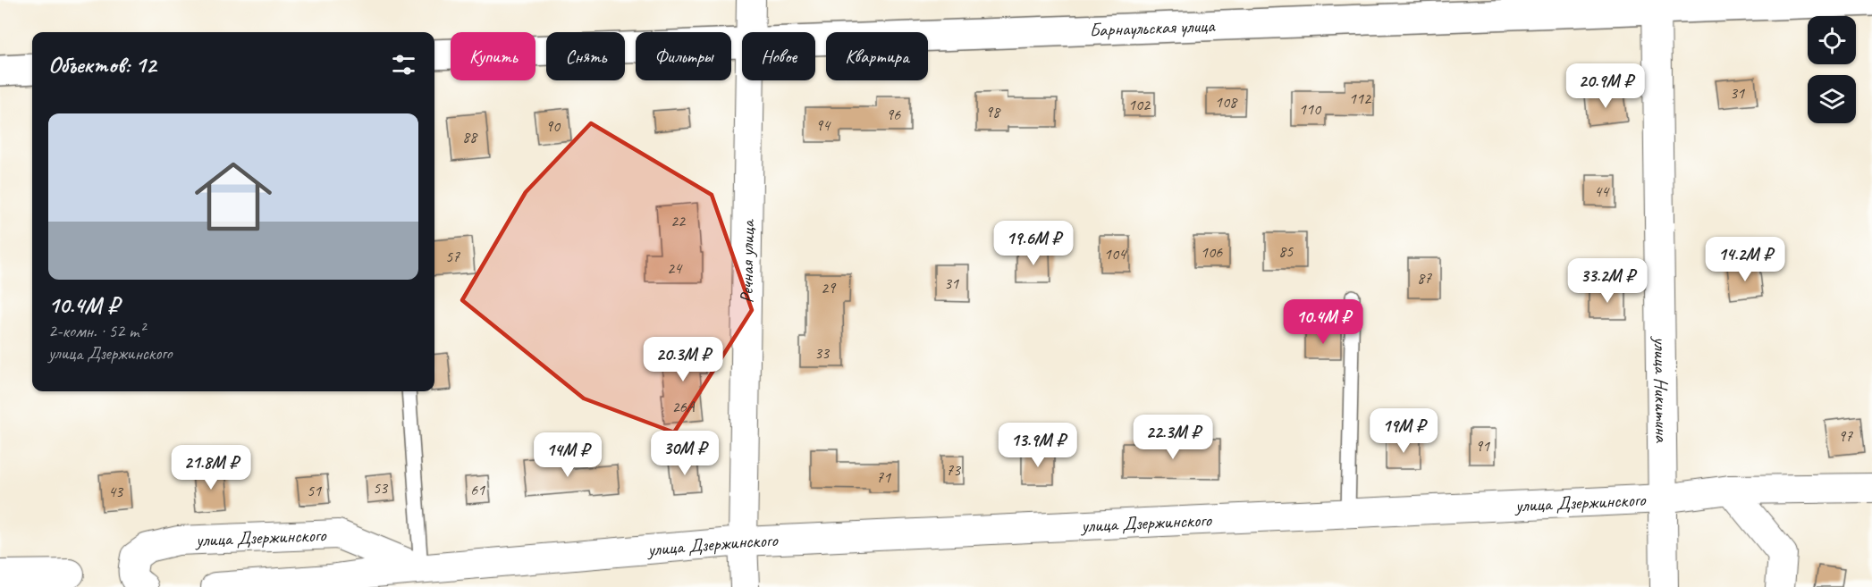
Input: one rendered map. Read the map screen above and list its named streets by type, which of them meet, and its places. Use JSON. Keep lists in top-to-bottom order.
{
  "streets": {
    "street": [
      "Барнаульская улица",
      "Речная улица",
      "улица Никитина",
      "улица Дзержинского"
    ]
  },
  "crossings": [
    ["Барнаульская улица", "улица Никитина"],
    ["Речная улица", "улица Дзержинского"],
    ["улица Никитина", "улица Дзержинского"]
  ],
  "house_numbers": [
    "31",
    "112",
    "108",
    "102",
    "110",
    "98",
    "96",
    "94",
    "90",
    "88",
    "44",
    "22",
    "85",
    "106",
    "104",
    "57",
    "24",
    "87",
    "31",
    "29",
    "33",
    "26А",
    "97",
    "91",
    "73",
    "71",
    "53",
    "61",
    "51",
    "43"
  ],
  "page": {
    "chip": [
      "Купить",
      "Снять",
      "Фильтры",
      "Новое",
      "Квартира"
    ],
    "heading": "Объектов: 12",
    "price": [
      "20.9M ₽",
      "19.6M ₽",
      "14.2M ₽",
      "33.2M ₽",
      "10.4M ₽",
      "20.3M ₽",
      "19M ₽",
      "22.3M ₽",
      "13.9M ₽",
      "30M ₽",
      "14M ₽",
      "21.8M ₽"
    ],
    "list": [
      {
        "name": "10.4M ₽",
        "note": "2-комн. · 52 m² · улица Дзержинского"
      }
    ]
  }
}
